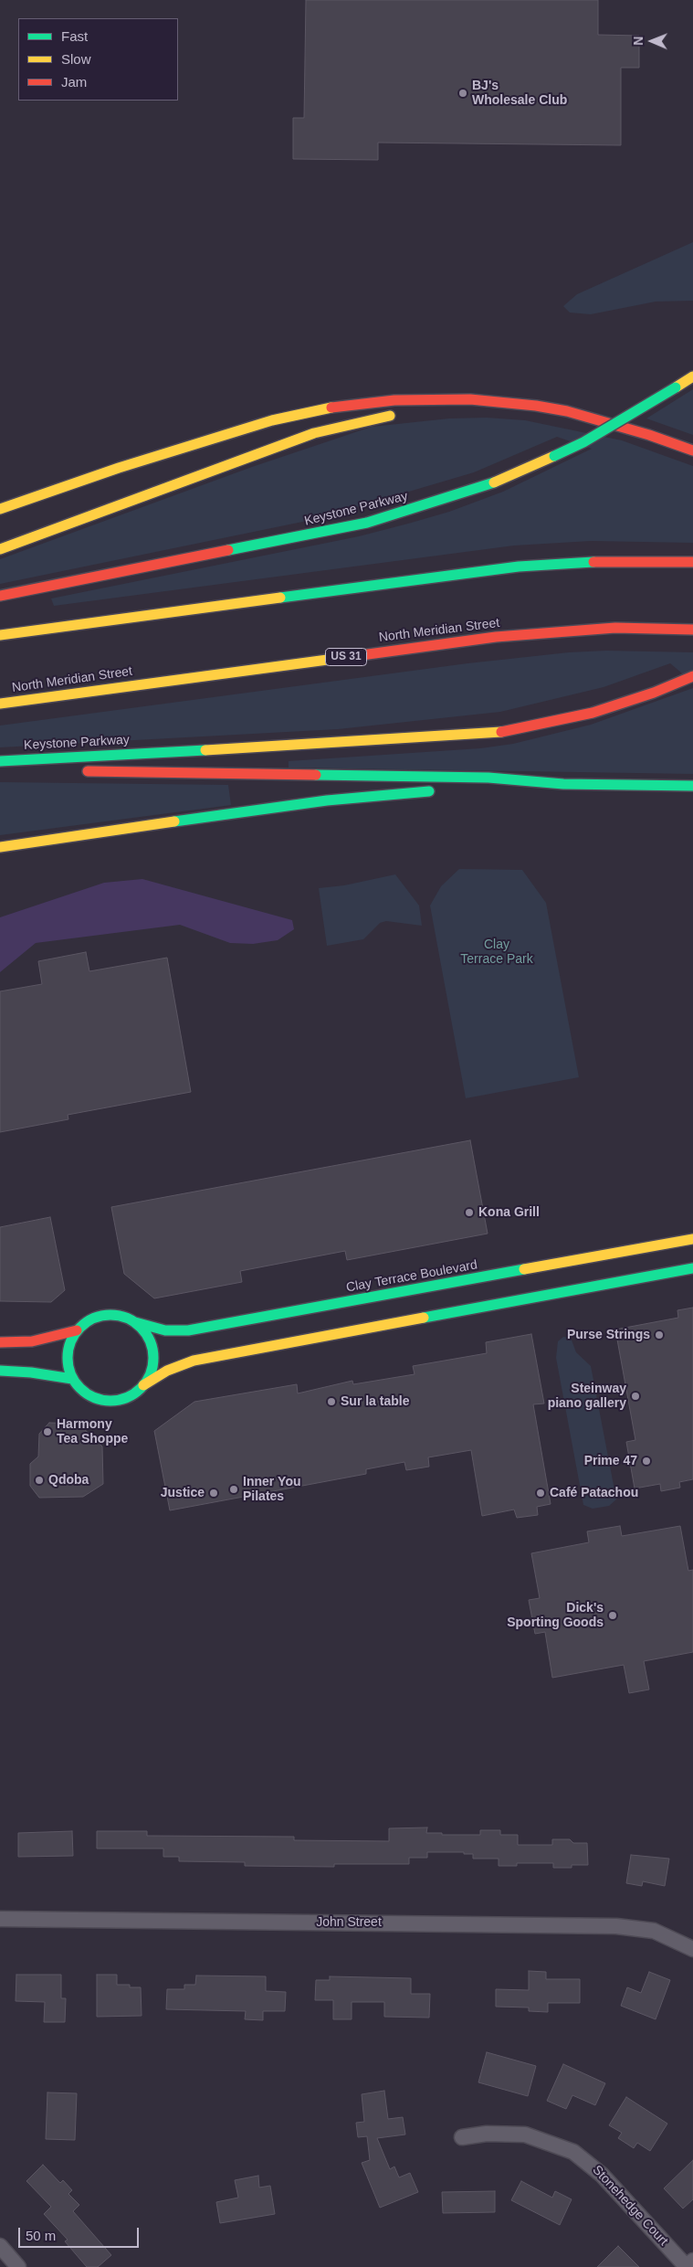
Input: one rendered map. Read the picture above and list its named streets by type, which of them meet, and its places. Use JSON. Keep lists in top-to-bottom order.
{
  "streets": {
    "main road": [
      "Keystone Parkway",
      "North Meridian Street",
      "US 31",
      "Clay Terrace Boulevard"
    ],
    "street": ["John Street", "Stonehedge Court"]
  },
  "parks": ["Clay Terrace Park"],
  "places": [
    "BJ's Wholesale Club",
    "Kona Grill",
    "Purse Strings",
    "Steinway piano gallery",
    "Sur la table",
    "Harmony Tea Shoppe",
    "Prime 47",
    "Qdoba",
    "Inner You Pilates",
    "Justice",
    "Café Patachou",
    "Dick's Sporting Goods"
  ],
  "legend": ["Fast", "Slow", "Jam"],
  "scale_bar": "50 m",
  "north": "left"
}
